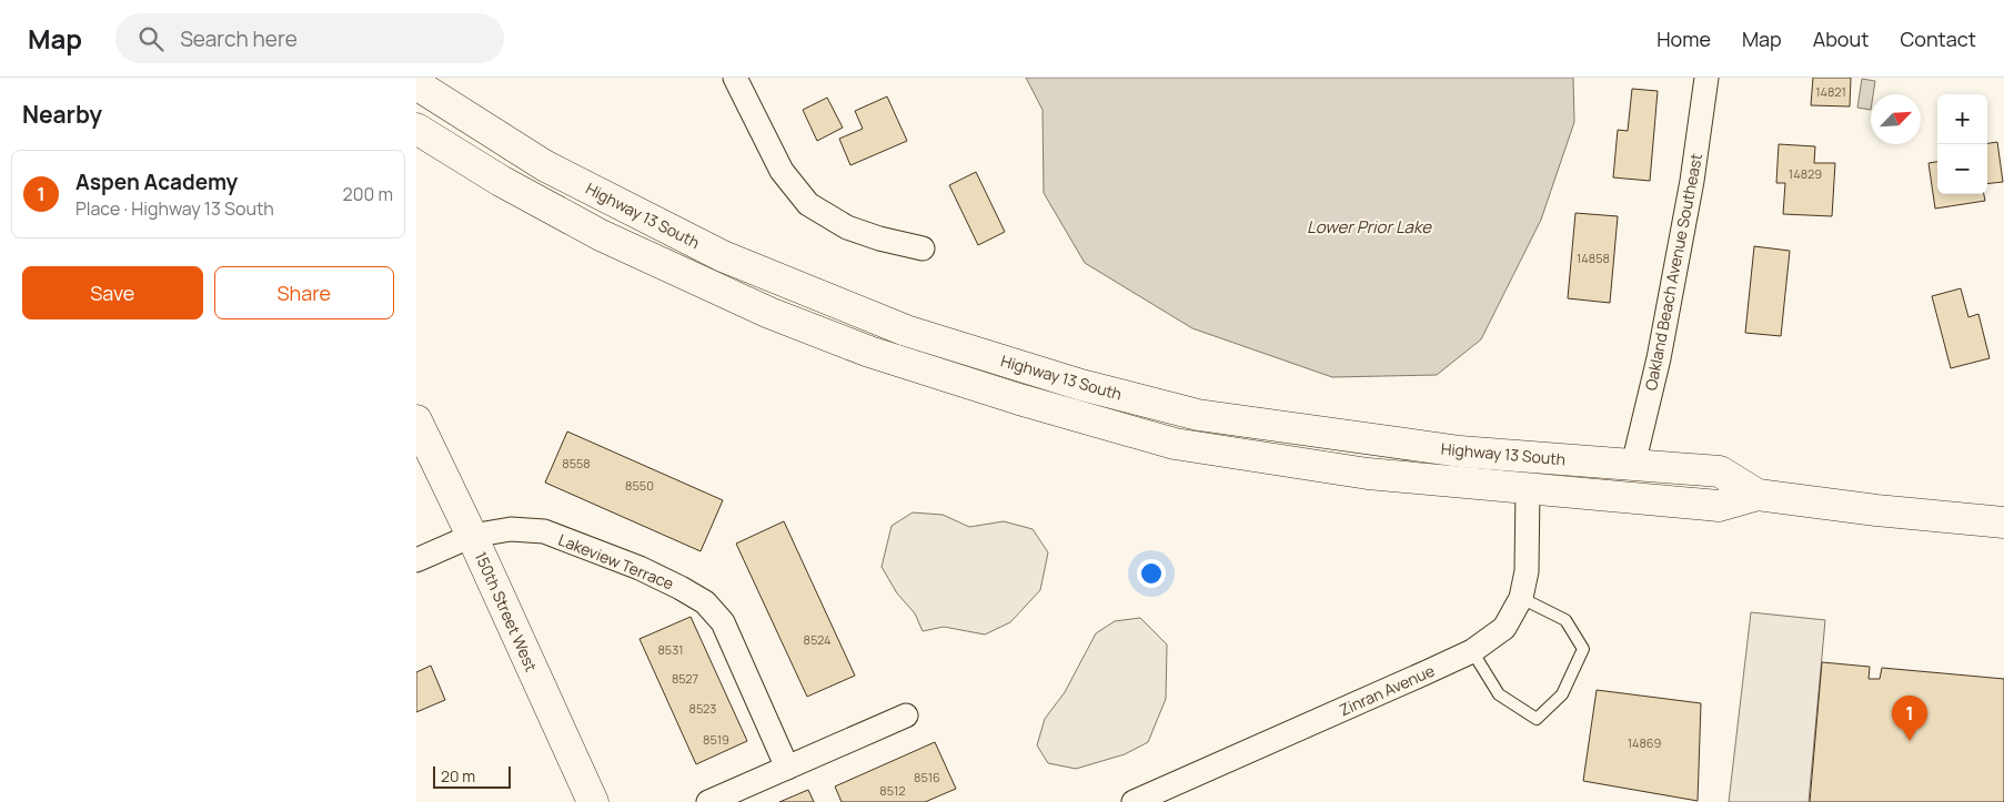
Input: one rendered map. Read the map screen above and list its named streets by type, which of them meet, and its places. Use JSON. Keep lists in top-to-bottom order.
{
  "streets": {
    "main road": ["Highway 13 South", "150th Street West"],
    "street": ["Oakland Beach Avenue Southeast", "Lakeview Terrace", "Zinran Avenue"]
  },
  "crossings": [
    ["Highway 13 South", "Oakland Beach Avenue Southeast"],
    ["Highway 13 South", "Zinran Avenue"],
    ["Lakeview Terrace", "150th Street West"]
  ],
  "water": ["Lower Prior Lake"],
  "house_numbers": [
    "14821",
    "14829",
    "14858",
    "8558",
    "8550",
    "8524",
    "8531",
    "8527",
    "8523",
    "8519",
    "14869",
    "8516",
    "8512"
  ],
  "scale_bar": "20 m",
  "north": "top right",
  "page": {
    "header": "Map",
    "search": "Search here",
    "nav": [
      "Home",
      "Map",
      "About",
      "Contact"
    ],
    "heading": "Nearby",
    "map_buttons": ["+", "−"],
    "list": [
      {
        "mark": "1",
        "name": "Aspen Academy",
        "note": "Place · Highway 13 South",
        "value": "200 m"
      }
    ],
    "buttons": ["Save", "Share"],
    "pins": "1",
    "scale": "20 m"
  }
}
